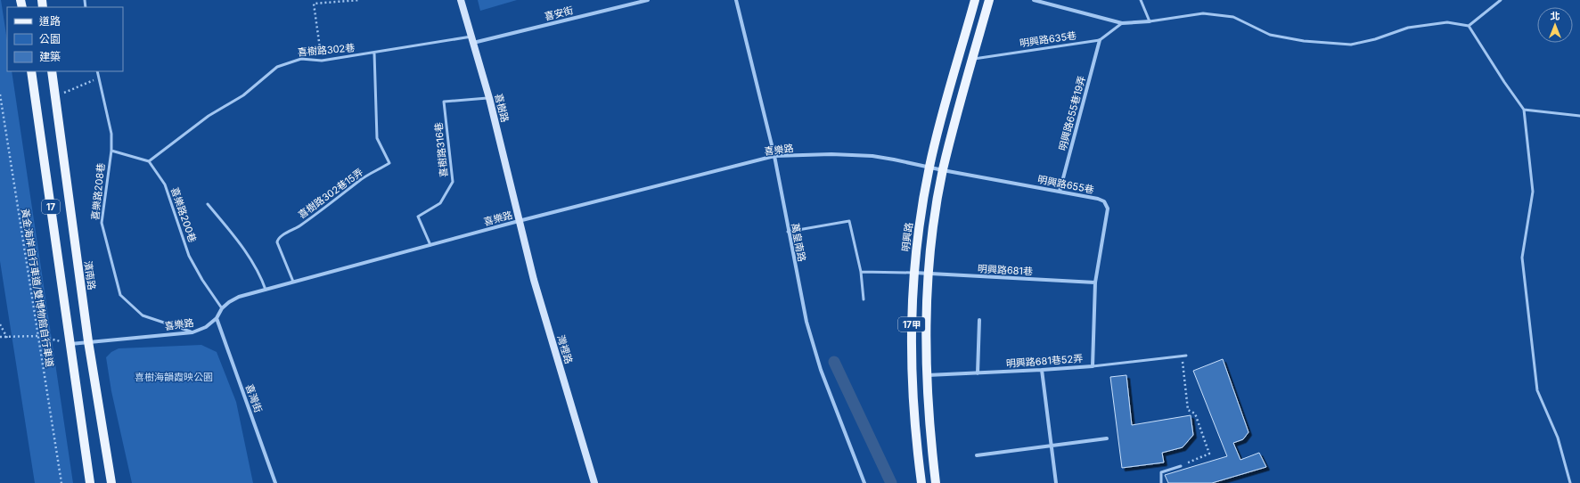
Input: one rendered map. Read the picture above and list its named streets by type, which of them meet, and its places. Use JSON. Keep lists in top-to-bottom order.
{
  "streets": {
    "main road": [
      "17",
      "明興路",
      "濱南路",
      "17甲"
    ],
    "street": [
      "喜安街",
      "喜樹路",
      "明興路655巷19弄",
      "喜樂路",
      "明興路655巷",
      "萬皇南路",
      "明興路681巷",
      "灣裡路",
      "明興路681巷52弄",
      "喜灣街"
    ],
    "lane": [
      "明興路635巷",
      "喜樹路302巷",
      "喜樹路316巷",
      "喜樂路208巷",
      "喜樹路302巷15弄",
      "喜樂路200巷"
    ],
    "path": ["黃金海岸自行車道/雙博物館自行車道"]
  },
  "crossings": [
    ["喜安街", "喜樹路302巷"],
    ["喜安街", "喜樹路"],
    ["明興路635巷", "明興路655巷19弄"],
    ["明興路635巷", "17甲"],
    ["喜樹路302巷", "喜樹路"],
    ["喜樹路302巷", "喜樹路302巷15弄"],
    ["喜樹路302巷", "喜樂路200巷"],
    ["喜樹路", "喜樹路316巷"],
    ["喜樹路", "喜樂路"],
    ["喜樹路", "灣裡路"],
    ["明興路655巷19弄", "明興路655巷"],
    ["喜樹路316巷", "喜樂路"],
    ["喜樂路", "明興路655巷"],
    ["喜樂路", "喜樂路208巷"],
    ["喜樂路", "喜樹路302巷15弄"],
    ["喜樂路", "17"],
    ["喜樂路", "喜樂路200巷"],
    ["喜樂路", "明興路"],
    ["喜樂路", "萬皇南路"],
    ["喜樂路", "濱南路"],
    ["喜樂路", "17甲"],
    ["喜樂路", "灣裡路"],
    ["喜樂路", "喜灣街"],
    ["明興路655巷", "明興路681巷"],
    ["明興路655巷", "17甲"],
    ["明興路655巷", "明興路681巷52弄"],
    ["明興路", "明興路681巷"],
    ["明興路681巷", "17甲"],
    ["明興路681巷", "明興路681巷52弄"],
    ["17甲", "明興路681巷52弄"]
  ],
  "parks": ["喜樹海韻霞映公園"],
  "legend": ["道路", "公園", "建築"],
  "north": "top"
}
